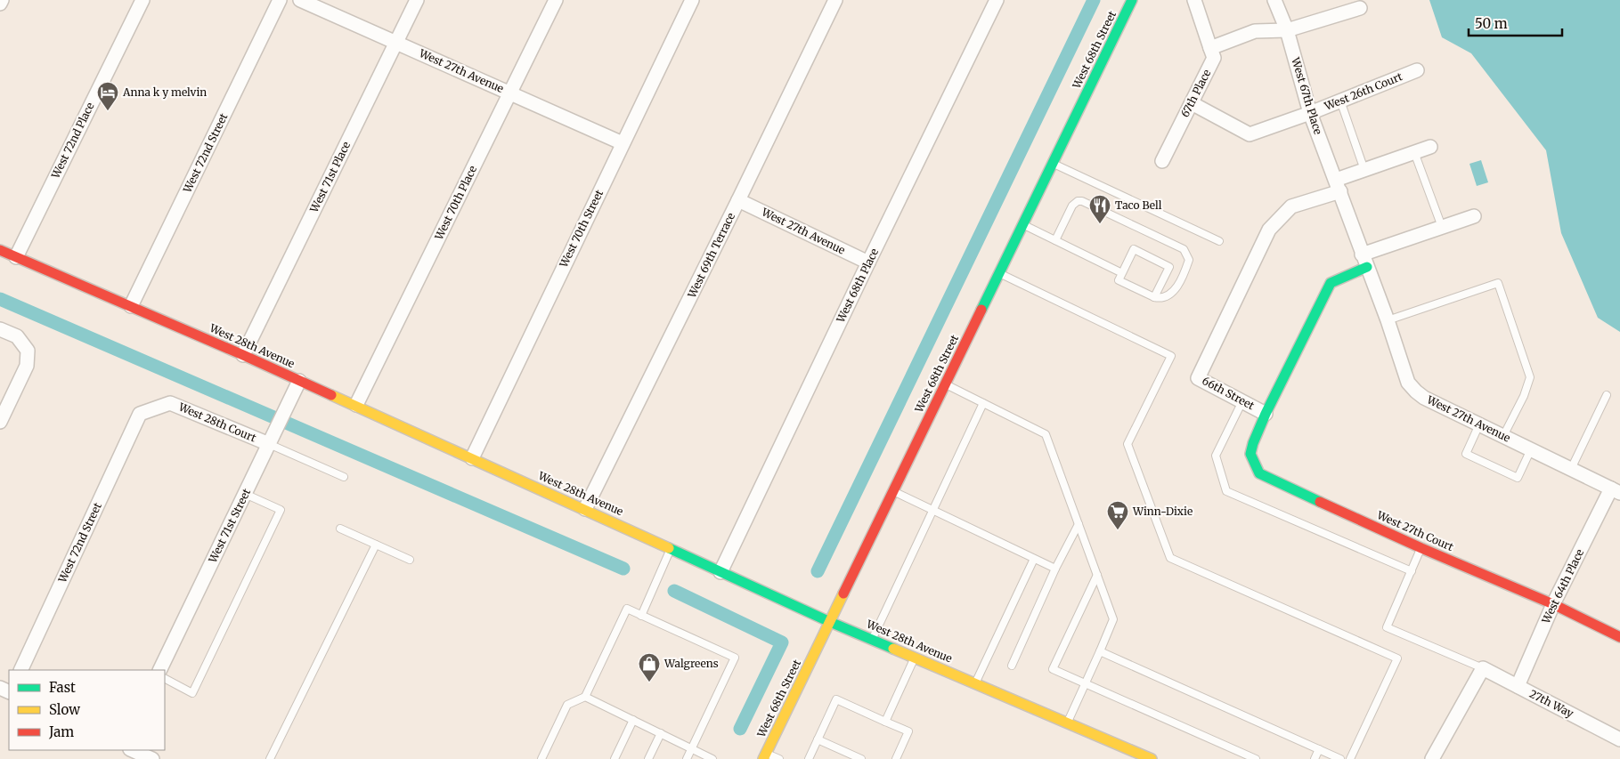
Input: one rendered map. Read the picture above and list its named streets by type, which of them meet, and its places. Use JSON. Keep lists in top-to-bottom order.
{
  "streets": {
    "main road": [
      "West 68th Street",
      "West 28th Avenue",
      "66th Street",
      "West 27th Court"
    ],
    "street": [
      "West 27th Avenue",
      "West 26th Court",
      "67th Place",
      "West 67th Place",
      "West 72nd Place",
      "West 72nd Street",
      "West 71st Place",
      "West 70th Place",
      "West 70th Street",
      "West 69th Terrace",
      "West 68th Place",
      "West 28th Court",
      "West 71st Street",
      "West 64th Place",
      "27th Way"
    ]
  },
  "crossings": [
    ["West 68th Street", "West 28th Avenue"],
    ["West 27th Avenue", "West 67th Place"],
    ["West 27th Avenue", "West 71st Place"],
    ["West 27th Avenue", "West 70th Place"],
    ["West 27th Avenue", "West 70th Street"],
    ["West 27th Avenue", "West 69th Terrace"],
    ["West 27th Avenue", "West 68th Place"],
    ["West 27th Avenue", "66th Street"],
    ["West 27th Avenue", "West 64th Place"],
    ["West 26th Court", "67th Place"],
    ["West 26th Court", "West 67th Place"],
    ["West 67th Place", "66th Street"],
    ["West 72nd Place", "West 28th Avenue"],
    ["West 72nd Street", "West 28th Avenue"],
    ["West 72nd Street", "West 28th Court"],
    ["West 71st Place", "West 28th Avenue"],
    ["West 70th Place", "West 28th Avenue"],
    ["West 70th Street", "West 28th Avenue"],
    ["West 69th Terrace", "West 28th Avenue"],
    ["West 68th Place", "West 28th Avenue"],
    ["West 28th Avenue", "West 71st Street"],
    ["66th Street", "West 27th Court"],
    ["West 28th Court", "West 71st Street"],
    ["West 27th Court", "West 64th Place"],
    ["West 64th Place", "27th Way"]
  ],
  "places": {
    "hotel": ["Anna k y melvin"],
    "restaurant": ["Taco Bell"],
    "supermarket": ["Winn-Dixie"],
    "shop": ["Walgreens"]
  },
  "legend": ["Fast", "Slow", "Jam"],
  "scale_bar": "50 m"
}
